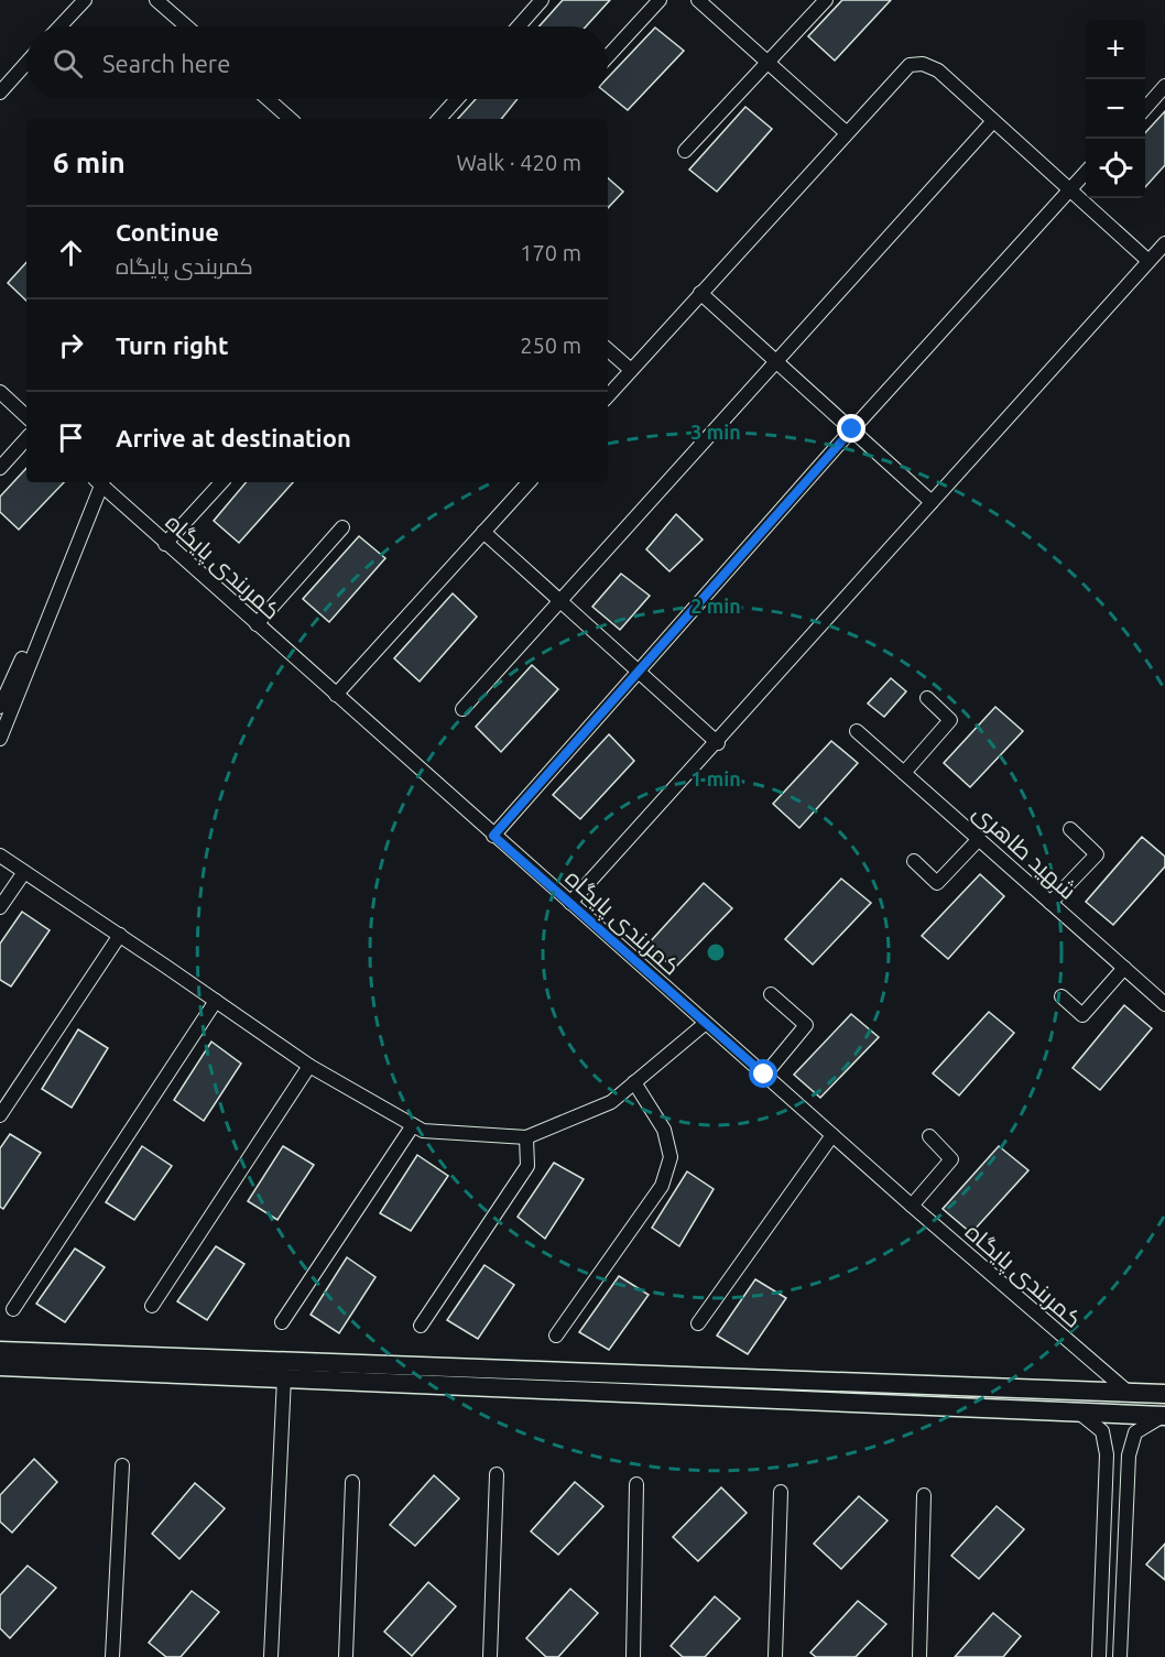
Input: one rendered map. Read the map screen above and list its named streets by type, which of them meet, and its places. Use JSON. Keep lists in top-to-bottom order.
{
  "streets": {
    "street": ["کمربندی پایگاه", "شهید طاهری"]
  },
  "page": {
    "map_buttons": ["+", "−"],
    "search": "Search here",
    "heading": ["6 min", "Walk · 420 m"],
    "list": [
      ["Continue", "کمربندی پایگاه", "170 m"],
      ["Turn right", "250 m"],
      "Arrive at destination"
    ]
  },
  "rings": ["3 min", "2 min", "1 min"]
}
